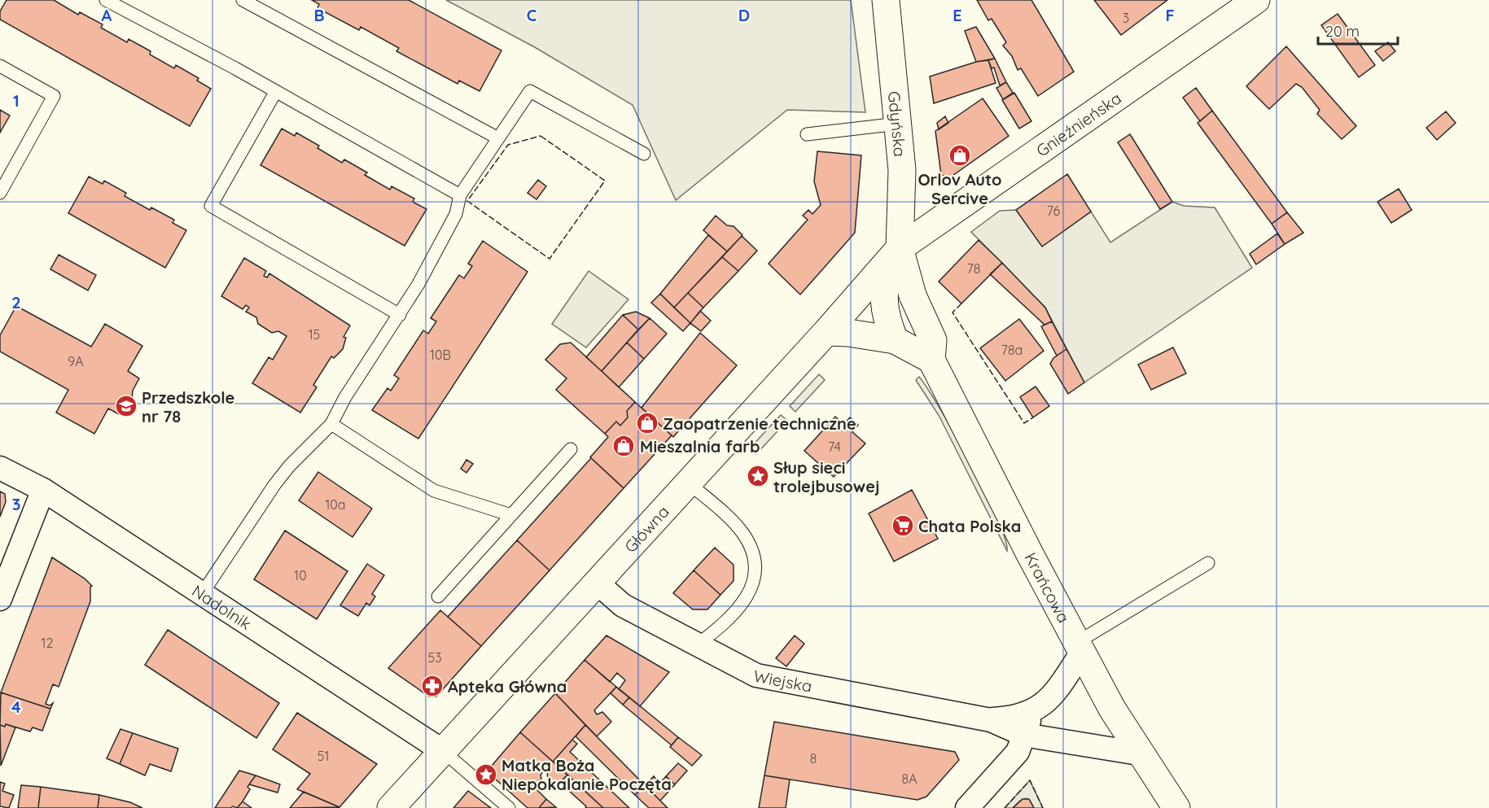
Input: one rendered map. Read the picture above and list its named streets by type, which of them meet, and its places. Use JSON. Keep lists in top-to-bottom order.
{
  "streets": {
    "street": [
      "Gdyńska",
      "Gnieźnieńska",
      "Główna",
      "Krańcowa",
      "Nadolnik",
      "Wiejska"
    ]
  },
  "crossings": [
    ["Gdyńska", "Gnieźnieńska"],
    ["Gdyńska", "Główna"],
    ["Gdyńska", "Krańcowa"],
    ["Gnieźnieńska", "Główna"],
    ["Gnieźnieńska", "Krańcowa"],
    ["Główna", "Krańcowa"],
    ["Główna", "Nadolnik"],
    ["Główna", "Wiejska"],
    ["Krańcowa", "Wiejska"]
  ],
  "places": {
    "shop": ["Orlov Auto Sercive", "Zaopatrzenie techniczne", "Mieszalnia farb"],
    "school or university": ["Przedszkole nr 78"],
    "place": ["Słup sieci trolejbusowej", "Matka Boża Niepokalanie Poczęta"],
    "supermarket": ["Chata Polska"],
    "pharmacy": ["Apteka Główna"]
  },
  "house_numbers": [
    "3",
    "76",
    "78",
    "15",
    "78a",
    "10B",
    "9A",
    "74",
    "10a",
    "10",
    "12",
    "53",
    "51",
    "8",
    "8A"
  ],
  "scale_bar": "20 m",
  "grid": {
    "columns": [
      "A",
      "B",
      "C",
      "D",
      "E",
      "F"
    ],
    "rows": [
      "1",
      "2",
      "3",
      "4"
    ]
  }
}
